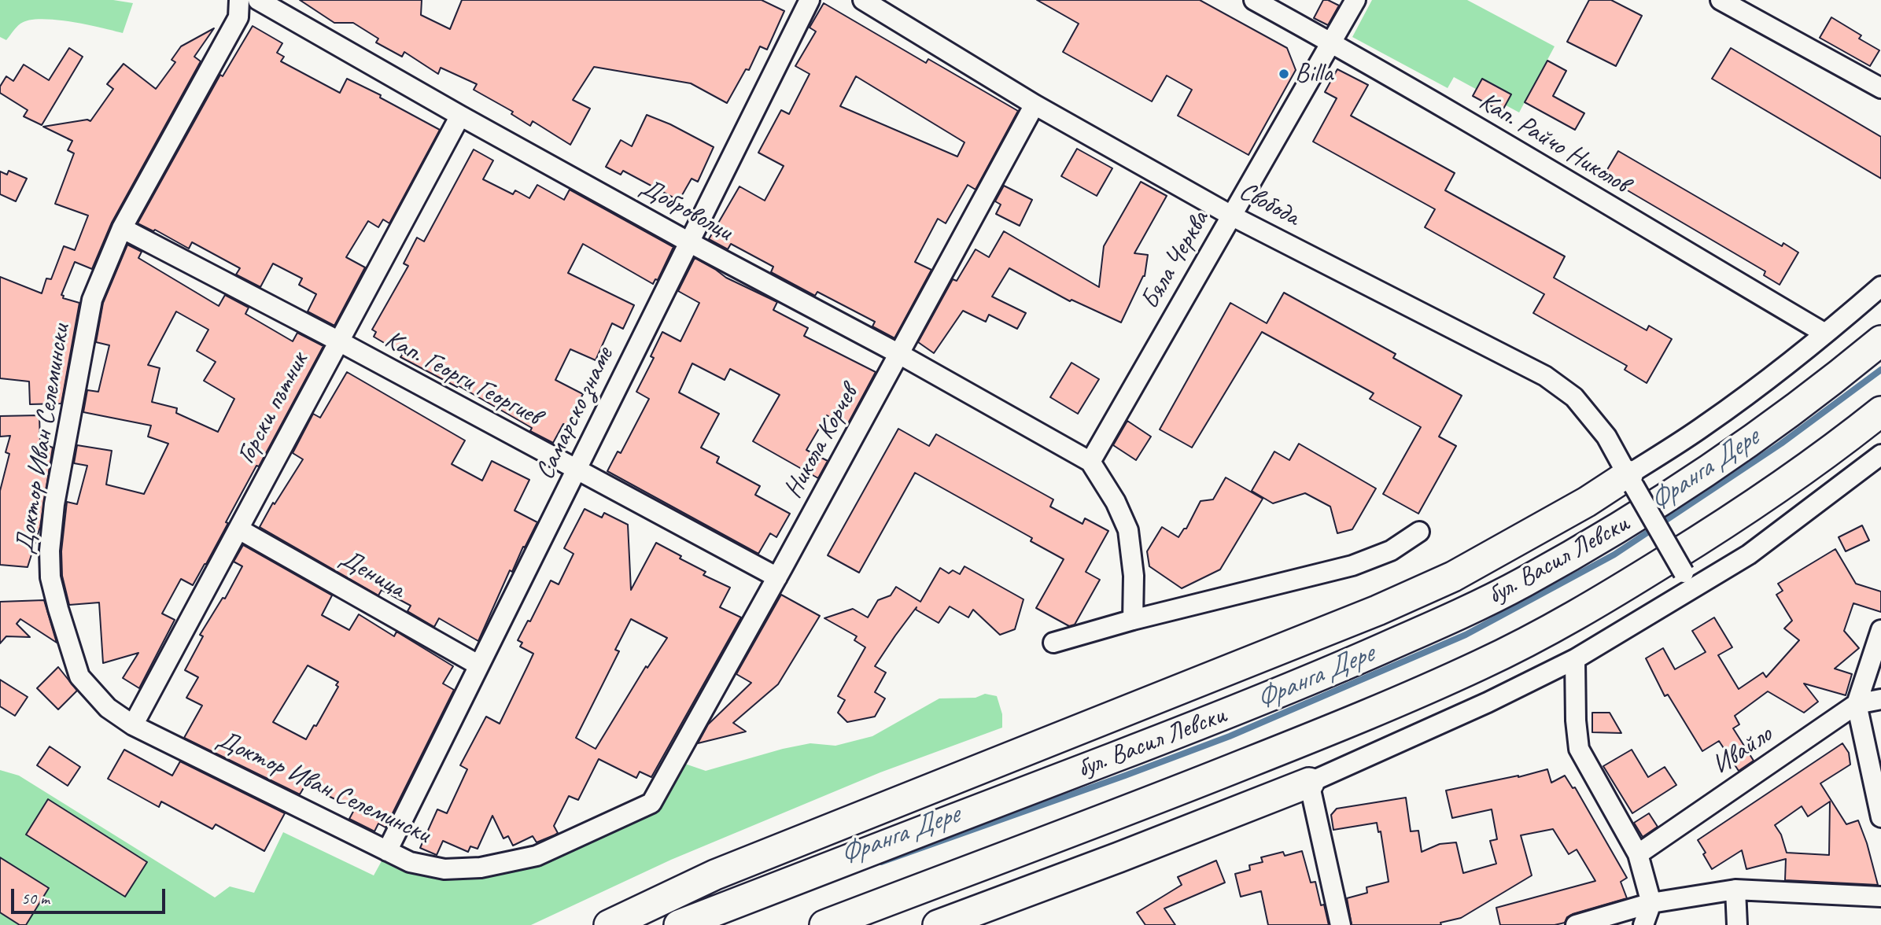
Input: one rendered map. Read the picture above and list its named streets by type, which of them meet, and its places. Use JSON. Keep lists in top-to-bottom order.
{
  "streets": {
    "highway": ["бул. Васил Левски"],
    "street": [
      "Кап. Райчо Николов",
      "Свобода",
      "Доброволци",
      "Бяла Черква",
      "Кап. Георги Георгиев",
      "Горски пътник",
      "Самарско знаме",
      "Доктор Иван Селемински",
      "Никола Корчев",
      "Деница",
      "Ивайло"
    ]
  },
  "crossings": [
    ["Кап. Райчо Николов", "Бяла Черква"],
    ["Свобода", "Бяла Черква"],
    ["Свобода", "Никола Корчев"],
    ["Доброволци", "Бяла Черква"],
    ["Доброволци", "Горски пътник"],
    ["Доброволци", "Самарско знаме"],
    ["Доброволци", "Никола Корчев"],
    ["Кап. Георги Георгиев", "Горски пътник"],
    ["Кап. Георги Георгиев", "Самарско знаме"],
    ["Кап. Георги Георгиев", "Доктор Иван Селемински"],
    ["Кап. Георги Георгиев", "Никола Корчев"],
    ["Горски пътник", "Доктор Иван Селемински"],
    ["Горски пътник", "Деница"],
    ["Самарско знаме", "Доктор Иван Селемински"],
    ["Самарско знаме", "Деница"],
    ["Доктор Иван Селемински", "Никола Корчев"]
  ],
  "water": ["Франга Дере"],
  "places": ["Billa"],
  "scale_bar": "50 m"
}
